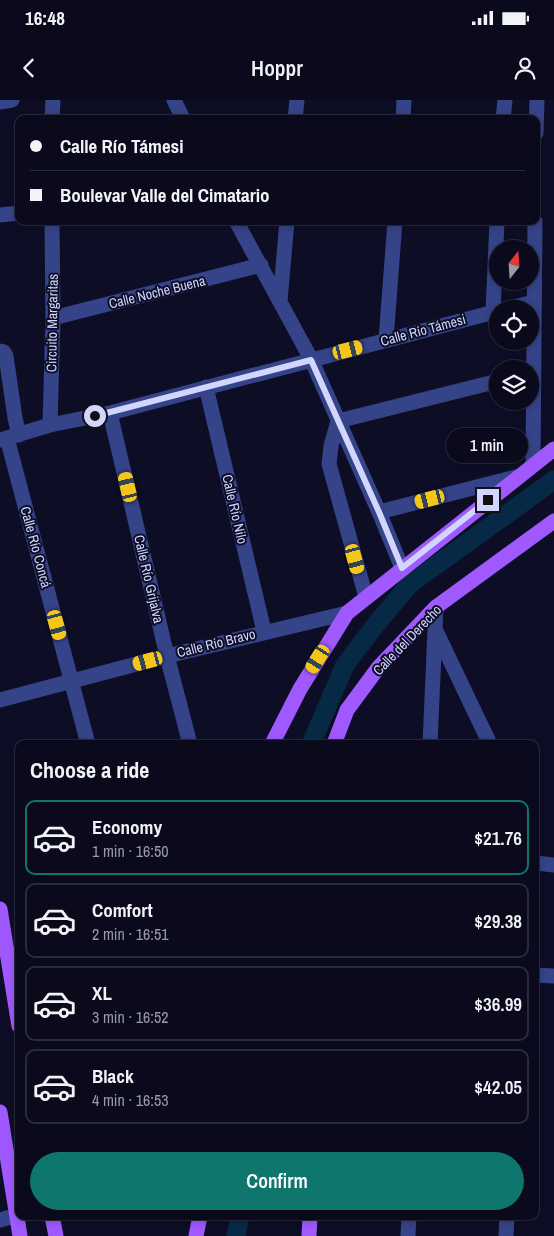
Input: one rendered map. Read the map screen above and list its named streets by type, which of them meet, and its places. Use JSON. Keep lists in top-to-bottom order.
{
  "streets": {
    "main road": ["Calle del Derecho"],
    "street": [
      "Calle Noche Buena",
      "Circuito Margaritas",
      "Calle Río Támesi",
      "Calle Río Nilo",
      "Calle Río Concá",
      "Calle Río Grijalva",
      "Calle Río Bravo"
    ]
  },
  "crossings": [
    ["Calle Noche Buena", "Circuito Margaritas"],
    ["Circuito Margaritas", "Calle Río Támesi"],
    ["Calle Río Támesi", "Calle Río Nilo"],
    ["Calle Río Támesi", "Calle Río Concá"],
    ["Calle Río Támesi", "Calle Río Grijalva"],
    ["Calle Río Nilo", "Calle Río Bravo"],
    ["Calle Río Concá", "Calle Río Bravo"],
    ["Calle Río Grijalva", "Calle Río Bravo"]
  ],
  "north": "top",
  "page": {
    "status": "16:48",
    "header": "Hoppr",
    "banner": ["Calle Río Támesi", "Boulevar Valle del Cimatario"],
    "bubble": "1 min",
    "heading": "Choose a ride",
    "list": [
      {
        "name": "Economy",
        "note": "1 min · 16:50",
        "value": "$21.76"
      },
      {
        "name": "Comfort",
        "note": "2 min · 16:51",
        "value": "$29.38"
      },
      {
        "name": "XL",
        "note": "3 min · 16:52",
        "value": "$36.99"
      },
      {
        "name": "Black",
        "note": "4 min · 16:53",
        "value": "$42.05"
      }
    ],
    "buttons": "Confirm"
  }
}
